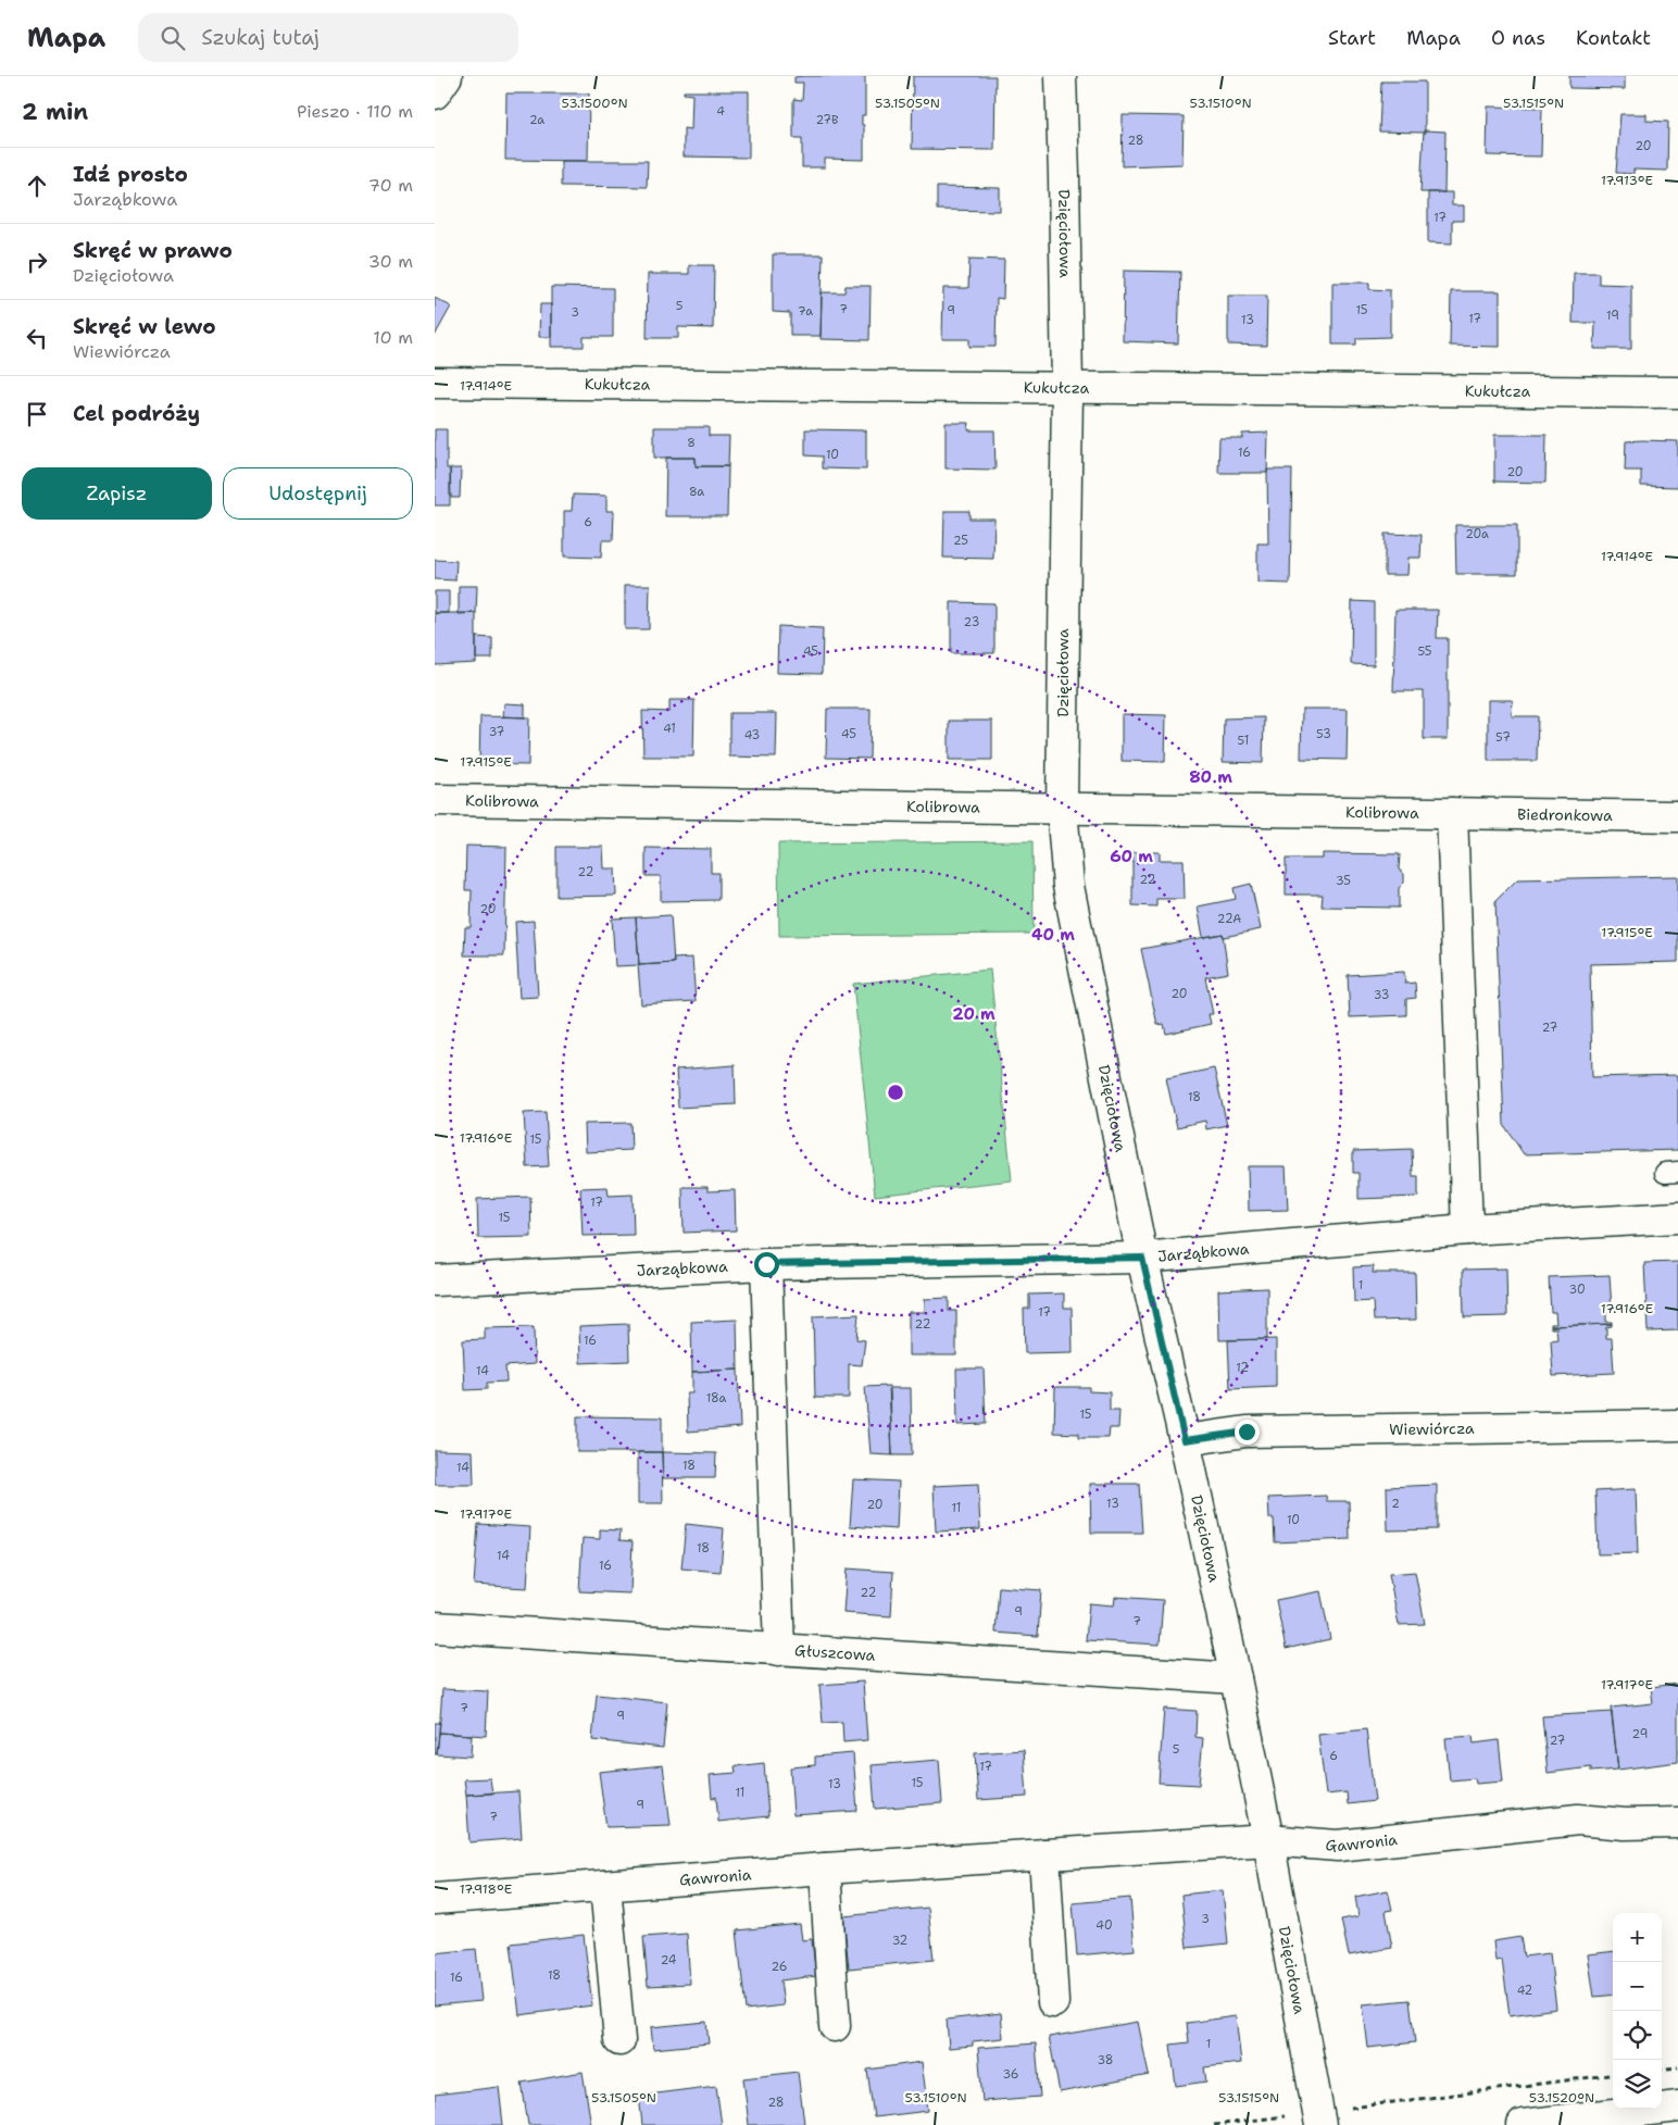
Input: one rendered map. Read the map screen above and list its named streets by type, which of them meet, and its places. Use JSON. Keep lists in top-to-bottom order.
{
  "streets": {
    "street": [
      "Dzięciołowa",
      "Kukułcza",
      "Kolibrowa",
      "Biedronkowa",
      "Jarząbkowa",
      "Wiewiórcza",
      "Głuszcowa",
      "Gawronia"
    ]
  },
  "crossings": [
    ["Dzięciołowa", "Kukułcza"],
    ["Dzięciołowa", "Kolibrowa"],
    ["Dzięciołowa", "Jarząbkowa"],
    ["Dzięciołowa", "Wiewiórcza"],
    ["Dzięciołowa", "Głuszcowa"],
    ["Dzięciołowa", "Gawronia"],
    ["Kolibrowa", "Biedronkowa"]
  ],
  "house_numbers": [
    "4",
    "2a",
    "27B",
    "28",
    "20",
    "17",
    "5",
    "7",
    "9",
    "15",
    "7a",
    "3",
    "19",
    "17",
    "13",
    "8",
    "16",
    "10",
    "20",
    "8a",
    "6",
    "20a",
    "25",
    "23",
    "45",
    "55",
    "41",
    "37",
    "45",
    "53",
    "43",
    "57",
    "51",
    "22",
    "22",
    "35",
    "20",
    "22A",
    "20",
    "33",
    "27",
    "18",
    "15",
    "17",
    "15",
    "1",
    "30",
    "17",
    "22",
    "16",
    "12",
    "14",
    "18a",
    "15",
    "18",
    "14",
    "13",
    "2",
    "20",
    "11",
    "10",
    "18",
    "14",
    "16",
    "22",
    "9",
    "7",
    "7",
    "9",
    "29",
    "27",
    "5",
    "6",
    "17",
    "15",
    "13",
    "11",
    "9",
    "7",
    "3",
    "40",
    "32",
    "24",
    "26",
    "18",
    "16",
    "42",
    "1",
    "38",
    "36",
    "28"
  ],
  "page": {
    "header": "Mapa",
    "search": "Szukaj tutaj",
    "nav": [
      "Start",
      "Mapa",
      "O nas",
      "Kontakt"
    ],
    "heading": ["2 min", "Pieszo · 110 m"],
    "list": [
      ["Idź prosto", "Jarząbkowa", "70 m"],
      ["Skręć w prawo", "Dzięciołowa", "30 m"],
      ["Skręć w lewo", "Wiewiórcza", "10 m"],
      "Cel podróży"
    ],
    "buttons": ["Zapisz", "Udostępnij"],
    "map_buttons": ["+", "−"]
  },
  "coordinates": [
    "53.1500°N",
    "53.1505°N",
    "53.1510°N",
    "53.1515°N",
    "17.913°E",
    "17.914°E",
    "17.915°E",
    "17.916°E",
    "17.917°E",
    "17.918°E",
    "53.1520°N"
  ],
  "rings": [
    "80 m",
    "60 m",
    "40 m",
    "20 m"
  ]
}
